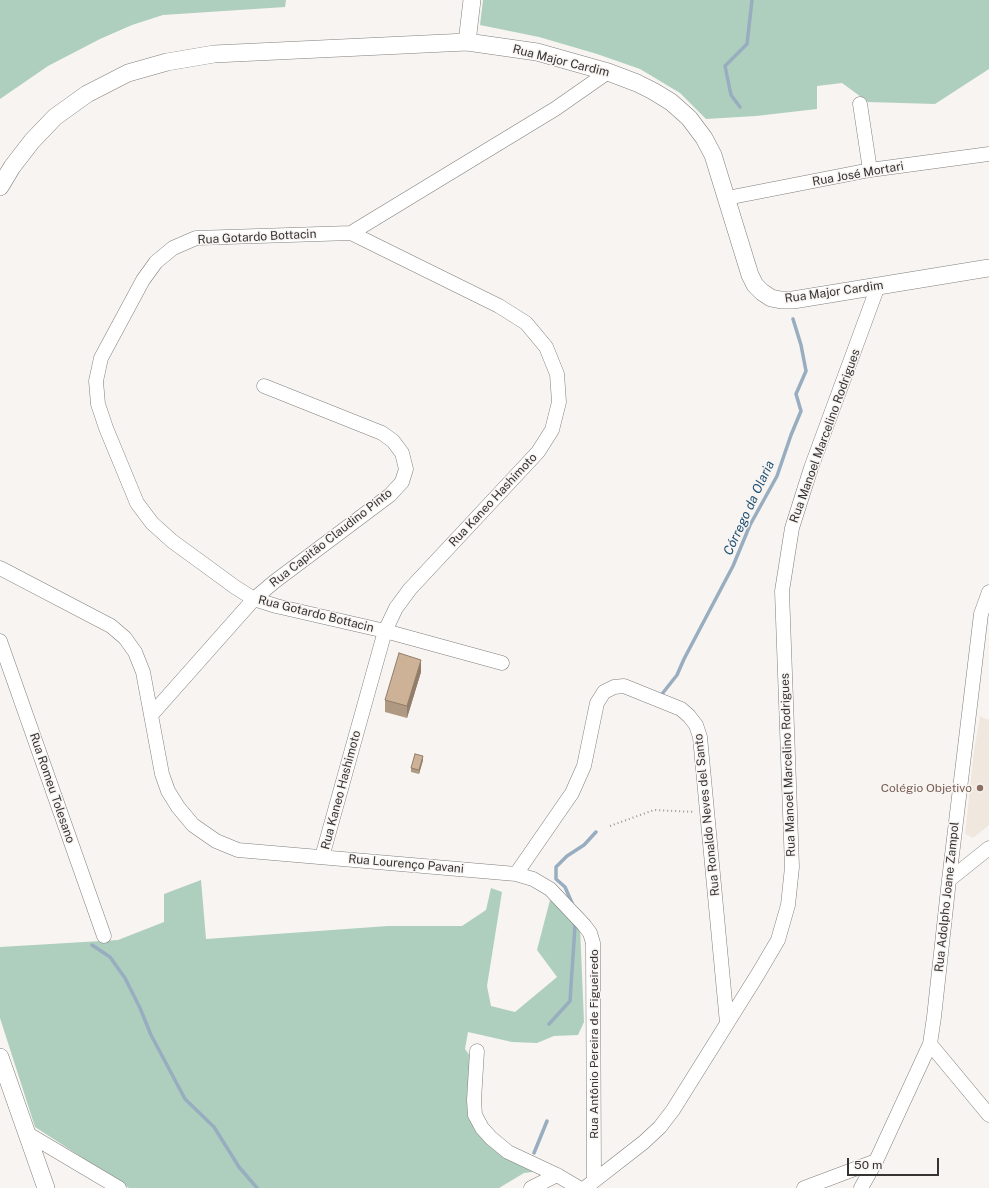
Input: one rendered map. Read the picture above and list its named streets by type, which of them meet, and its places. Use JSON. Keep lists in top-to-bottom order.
{
  "streets": {
    "street": [
      "Rua Major Cardim",
      "Rua José Mortari",
      "Rua Gotardo Bottacin",
      "Rua Manoel Marcelino Rodrigues",
      "Rua Kaneo Hashimoto",
      "Rua Capitão Claudino Pinto",
      "Rua Romeu Tolesano",
      "Rua Ronaldo Neves del Santo",
      "Rua Lourenço Pavani",
      "Rua Adolpho Joane Zampol",
      "Rua Antônio Pereira de Figueiredo"
    ]
  },
  "crossings": [
    ["Rua Major Cardim", "Rua José Mortari"],
    ["Rua Major Cardim", "Rua Gotardo Bottacin"],
    ["Rua Major Cardim", "Rua Manoel Marcelino Rodrigues"],
    ["Rua Gotardo Bottacin", "Rua Kaneo Hashimoto"],
    ["Rua Gotardo Bottacin", "Rua Capitão Claudino Pinto"],
    ["Rua Manoel Marcelino Rodrigues", "Rua Ronaldo Neves del Santo"],
    ["Rua Manoel Marcelino Rodrigues", "Rua Antônio Pereira de Figueiredo"],
    ["Rua Kaneo Hashimoto", "Rua Lourenço Pavani"],
    ["Rua Capitão Claudino Pinto", "Rua Lourenço Pavani"],
    ["Rua Ronaldo Neves del Santo", "Rua Lourenço Pavani"],
    ["Rua Ronaldo Neves del Santo", "Rua Antônio Pereira de Figueiredo"],
    ["Rua Lourenço Pavani", "Rua Antônio Pereira de Figueiredo"]
  ],
  "water": ["Córrego da Olaria"],
  "places": ["Colégio Objetivo"],
  "scale_bar": "50 m"
}
